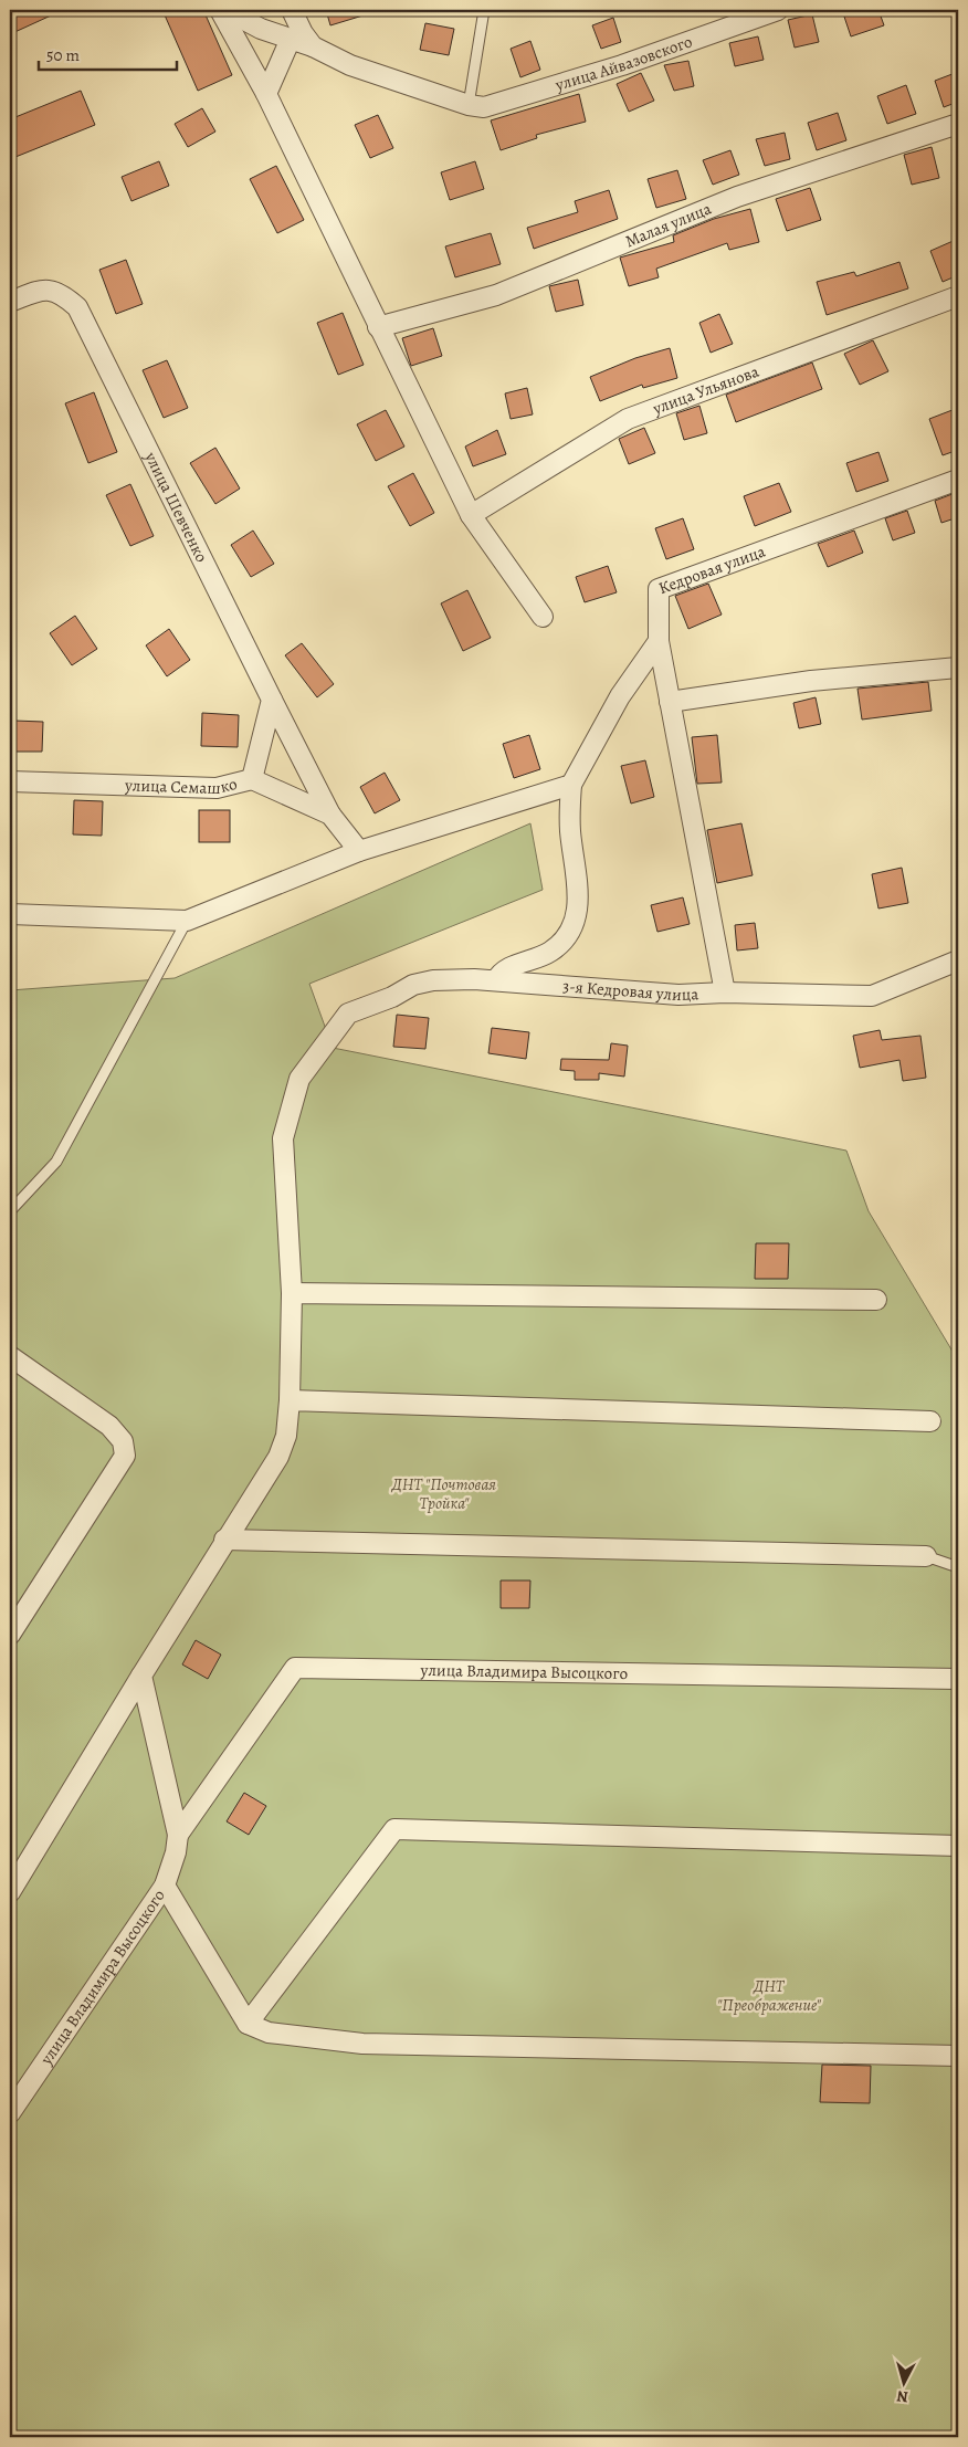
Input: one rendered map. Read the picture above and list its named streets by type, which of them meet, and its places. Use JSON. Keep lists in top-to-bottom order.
{
  "streets": {
    "street": [
      "улица Айвазовского",
      "Малая улица",
      "улица Ульянова",
      "улица Шевченко",
      "Кедровая улица",
      "улица Семашко",
      "3-я Кедровая улица",
      "улица Владимира Высоцкого"
    ]
  },
  "crossings": [
    ["улица Шевченко", "улица Семашко"],
    ["Кедровая улица", "3-я Кедровая улица"]
  ],
  "parks": ["ДНТ \"Почтовая Тройка\"", "ДНТ \"Преображение\""],
  "scale_bar": "50 m",
  "north": "bottom"
}
